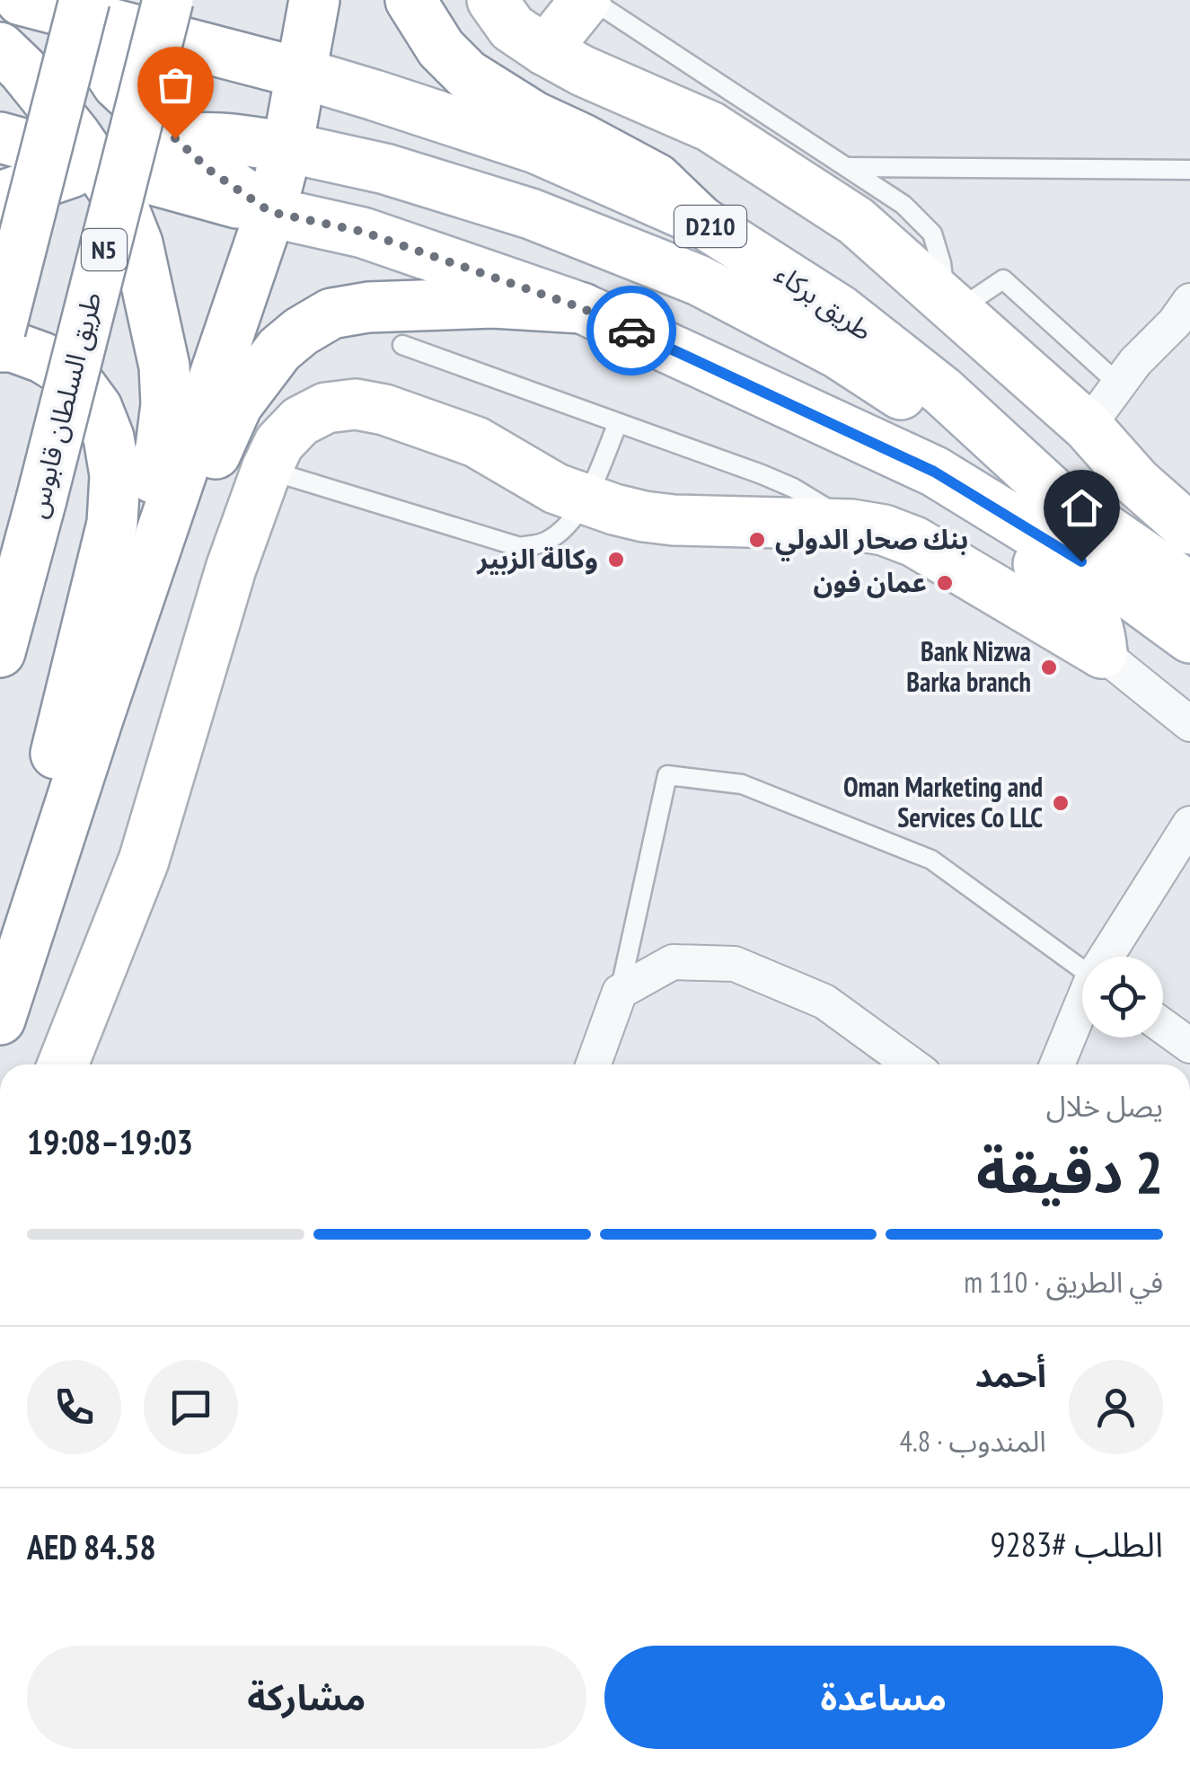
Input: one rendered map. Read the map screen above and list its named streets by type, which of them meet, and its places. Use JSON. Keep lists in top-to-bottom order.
{
  "streets": {
    "main road": [
      "D210",
      "N5",
      "طريق بركاء",
      "طريق السلطان قابوس"
    ]
  },
  "crossings": [
    ["طريق بركاء", "طريق السلطان قابوس"]
  ],
  "places": [
    "بنك صحار الدولي",
    "وكالة الزبير",
    "عمان فون",
    "Bank Nizwa Barka branch",
    "Oman Marketing and Services Co LLC"
  ],
  "page": {
    "heading": ["2 دقيقة", "يصل خلال", "19:03–19:08"],
    "panel": [
      "أحمد",
      "المندوب · 4.8",
      "الطلب #9283",
      "AED 84.58"
    ],
    "bar": "في الطريق · 110 m",
    "buttons": ["مساعدة", "مشاركة"]
  }
}
